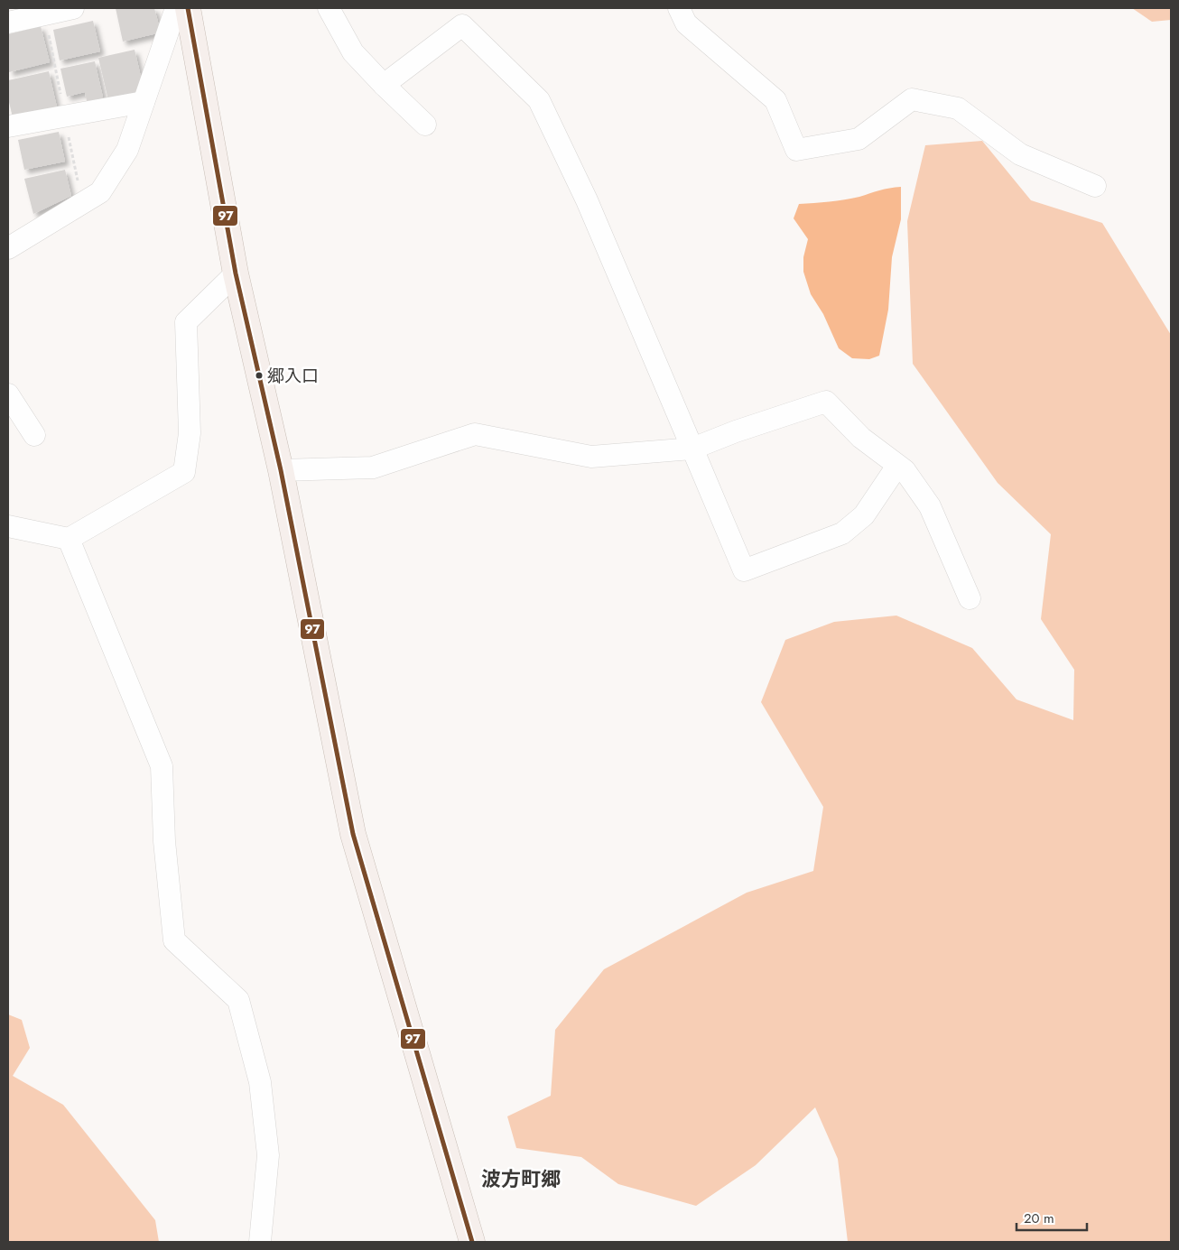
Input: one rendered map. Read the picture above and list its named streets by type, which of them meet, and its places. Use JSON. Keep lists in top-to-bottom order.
{
  "districts": ["波方町郷"],
  "places": ["郷入口"],
  "lines": ["transit line 97"],
  "scale_bar": "20 m"
}
